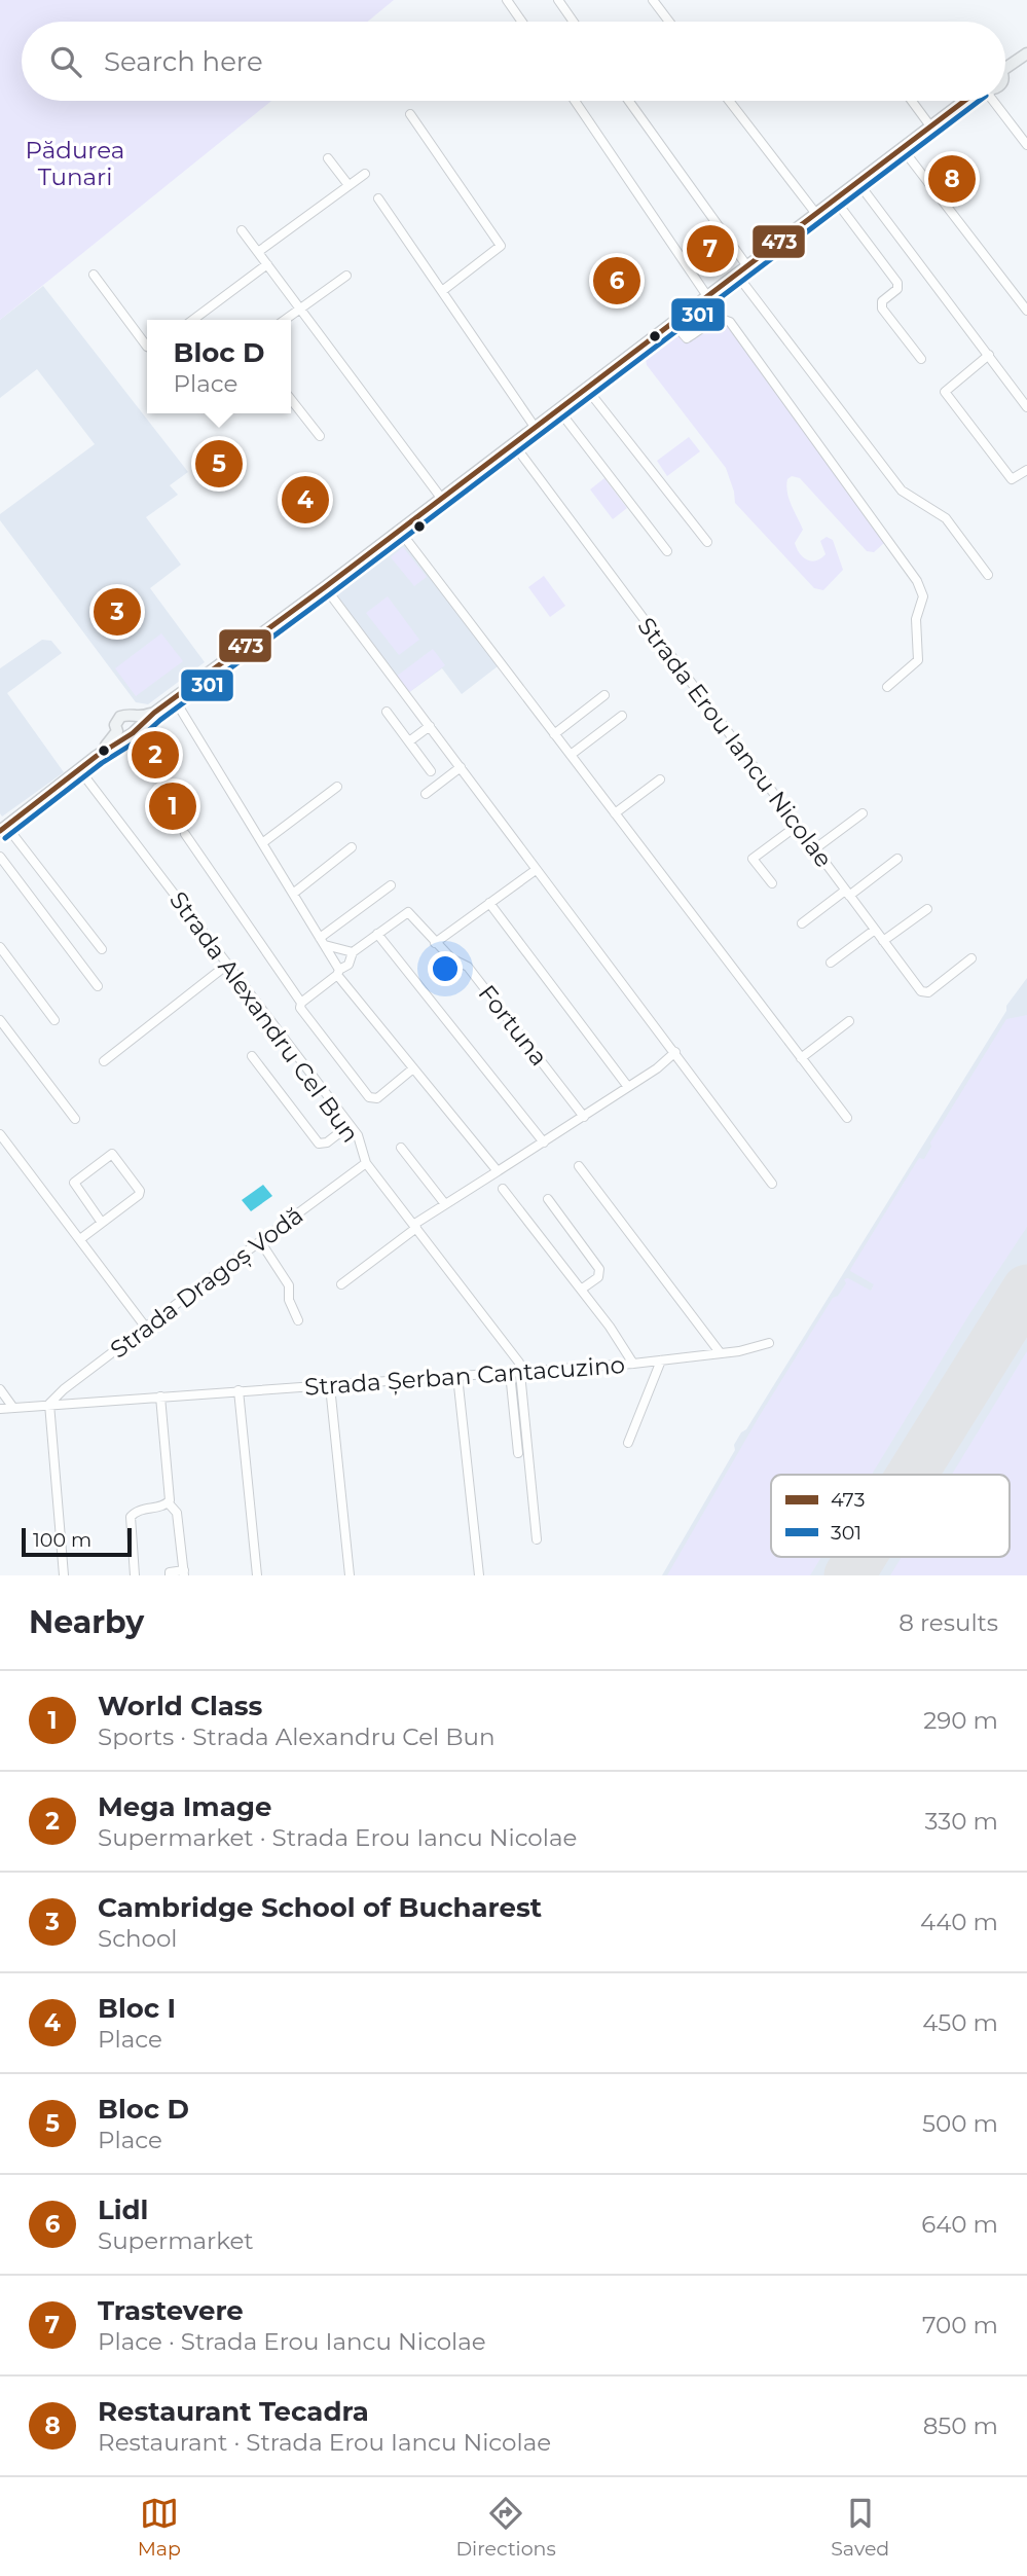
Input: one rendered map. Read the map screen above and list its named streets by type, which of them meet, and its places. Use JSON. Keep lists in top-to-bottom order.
{
  "streets": {
    "street": [
      "Strada Erou Iancu Nicolae",
      "Strada Alexandru Cel Bun",
      "Fortuna",
      "Strada Dragoș Vodă",
      "Strada Șerban Cantacuzino"
    ]
  },
  "crossings": [
    ["Strada Alexandru Cel Bun", "Strada Dragoș Vodă"],
    ["Strada Alexandru Cel Bun", "Strada Șerban Cantacuzino"],
    ["Strada Dragoș Vodă", "Strada Șerban Cantacuzino"]
  ],
  "parks": ["Pădurea Tunari"],
  "lines": ["transit line 473", "transit line 301"],
  "legend": ["473", "301"],
  "scale_bar": "100 m",
  "page": {
    "search": "Search here",
    "pins": [
      "8",
      "7",
      "6",
      "5",
      "4",
      "3",
      "2",
      "1"
    ],
    "popup": ["Bloc D", "Place"],
    "scale": "100 m",
    "heading": ["Nearby", "8 results"],
    "list": [
      {
        "mark": "1",
        "name": "World Class",
        "note": "Sports · Strada Alexandru Cel Bun",
        "value": "290 m"
      },
      {
        "mark": "2",
        "name": "Mega Image",
        "note": "Supermarket · Strada Erou Iancu Nicolae",
        "value": "330 m"
      },
      {
        "mark": "3",
        "name": "Cambridge School of Bucharest",
        "note": "School",
        "value": "440 m"
      },
      {
        "mark": "4",
        "name": "Bloc I",
        "note": "Place",
        "value": "450 m"
      },
      {
        "mark": "5",
        "name": "Bloc D",
        "note": "Place",
        "value": "500 m"
      },
      {
        "mark": "6",
        "name": "Lidl",
        "note": "Supermarket",
        "value": "640 m"
      },
      {
        "mark": "7",
        "name": "Trastevere",
        "note": "Place · Strada Erou Iancu Nicolae",
        "value": "700 m"
      },
      {
        "mark": "8",
        "name": "Restaurant Tecadra",
        "note": "Restaurant · Strada Erou Iancu Nicolae",
        "value": "850 m"
      }
    ],
    "nav": ["Map", "Directions", "Saved"]
  }
}
